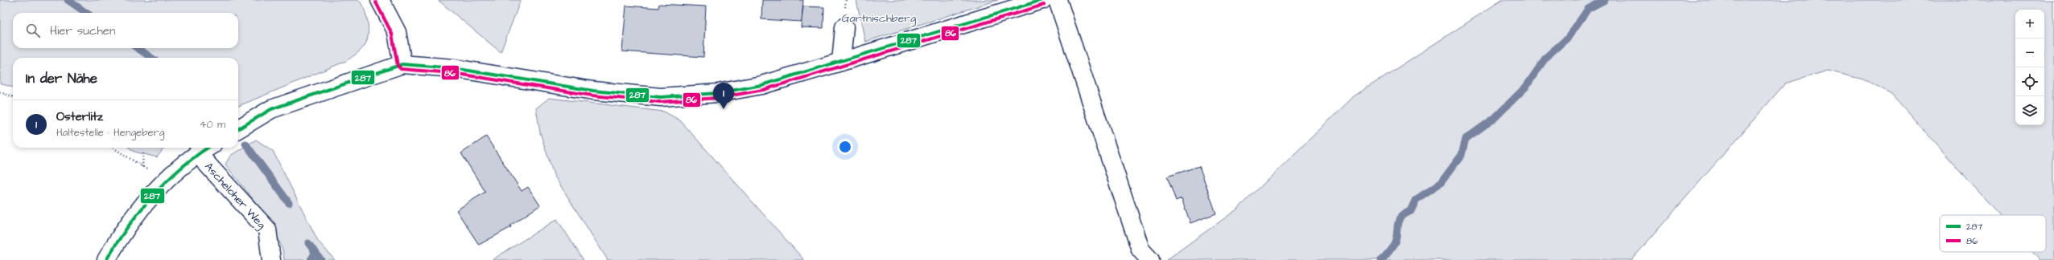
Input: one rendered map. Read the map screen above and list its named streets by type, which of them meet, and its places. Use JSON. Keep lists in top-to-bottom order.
{
  "streets": {
    "street": ["Ascheloher Weg"]
  },
  "parks": ["Gartnischberg"],
  "lines": ["transit line 287", "transit line 86"],
  "legend": ["287", "86"],
  "page": {
    "map_buttons": ["+", "−"],
    "search": "Hier suchen",
    "heading": "In der Nähe",
    "pins": "1",
    "list": [
      {
        "mark": "1",
        "name": "Osterlitz",
        "note": "Haltestelle · Hengeberg",
        "value": "40 m"
      }
    ]
  }
}
